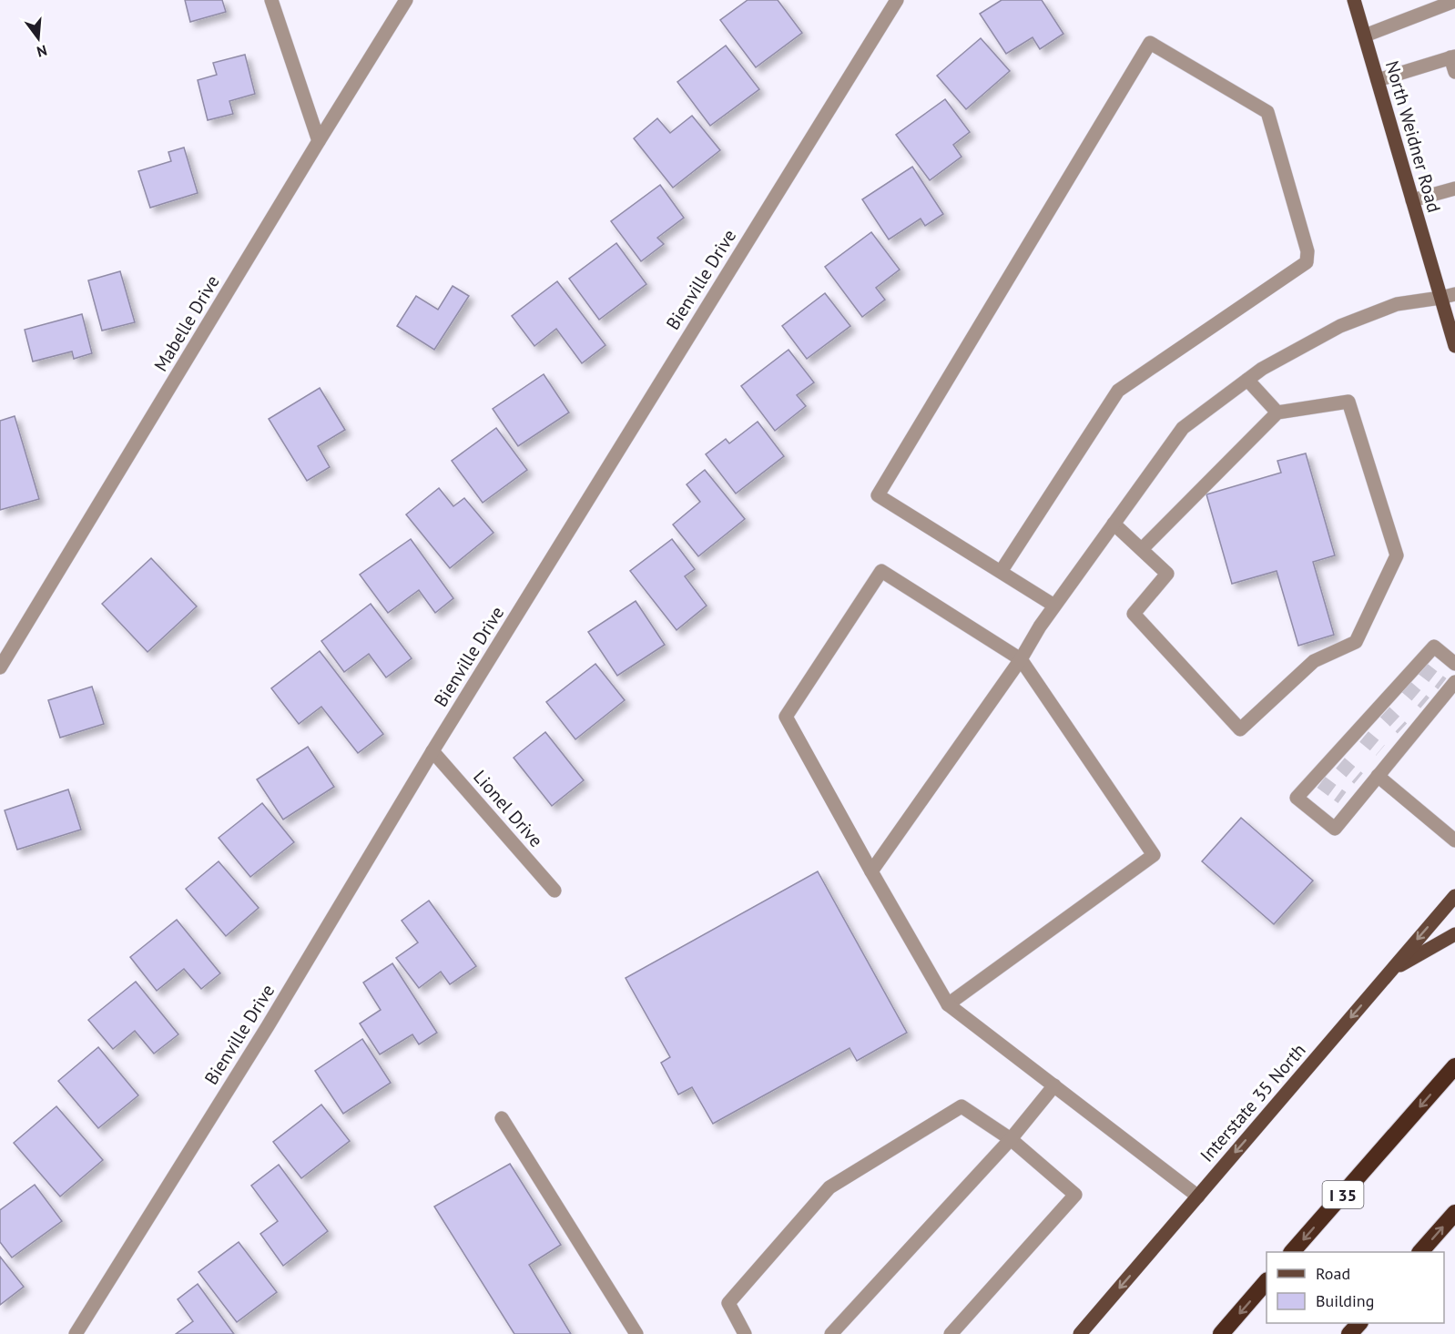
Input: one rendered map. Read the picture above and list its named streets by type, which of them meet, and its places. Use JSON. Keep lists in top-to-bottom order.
{
  "streets": {
    "highway": ["I 35"],
    "main road": ["North Weidner Road", "Interstate 35 North"],
    "street": ["Bienville Drive", "Mabelle Drive", "Lionel Drive"]
  },
  "crossings": [
    ["Bienville Drive", "Lionel Drive"]
  ],
  "one_way": ["Interstate 35 North"],
  "legend": ["Road", "Building"],
  "north": "bottom"
}
